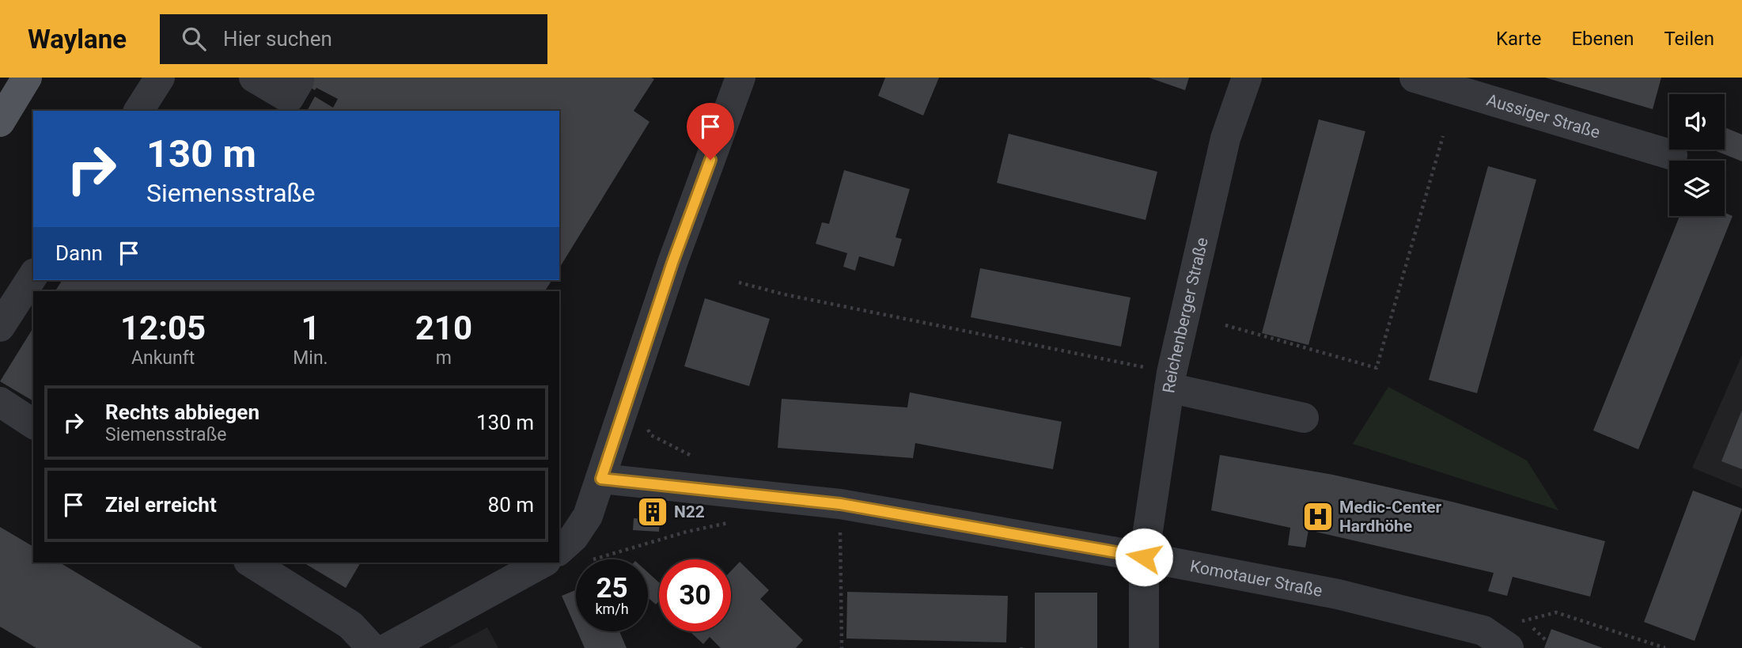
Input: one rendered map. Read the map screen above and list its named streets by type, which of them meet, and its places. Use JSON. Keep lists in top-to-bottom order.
{
  "streets": {
    "street": ["Aussiger Straße", "Reichenberger Straße", "Komotauer Straße"]
  },
  "crossings": [
    ["Reichenberger Straße", "Komotauer Straße"]
  ],
  "places": {
    "building": ["N22"],
    "hospital": ["Medic-Center Hardhöhe"]
  },
  "page": {
    "header": "Waylane",
    "search": "Hier suchen",
    "nav": ["Karte", "Ebenen", "Teilen"],
    "turn": ["130 m", "Siemensstraße"],
    "then": "Dann",
    "eta": [
      "12:05",
      "Ankunft",
      "1",
      "Min.",
      "210",
      "m"
    ],
    "list": [
      {
        "name": "Rechts abbiegen",
        "note": "Siemensstraße",
        "value": "130 m"
      },
      {
        "name": "Ziel erreicht",
        "value": "80 m"
      }
    ],
    "speed": "25 km/h",
    "limit": "30"
  }
}
